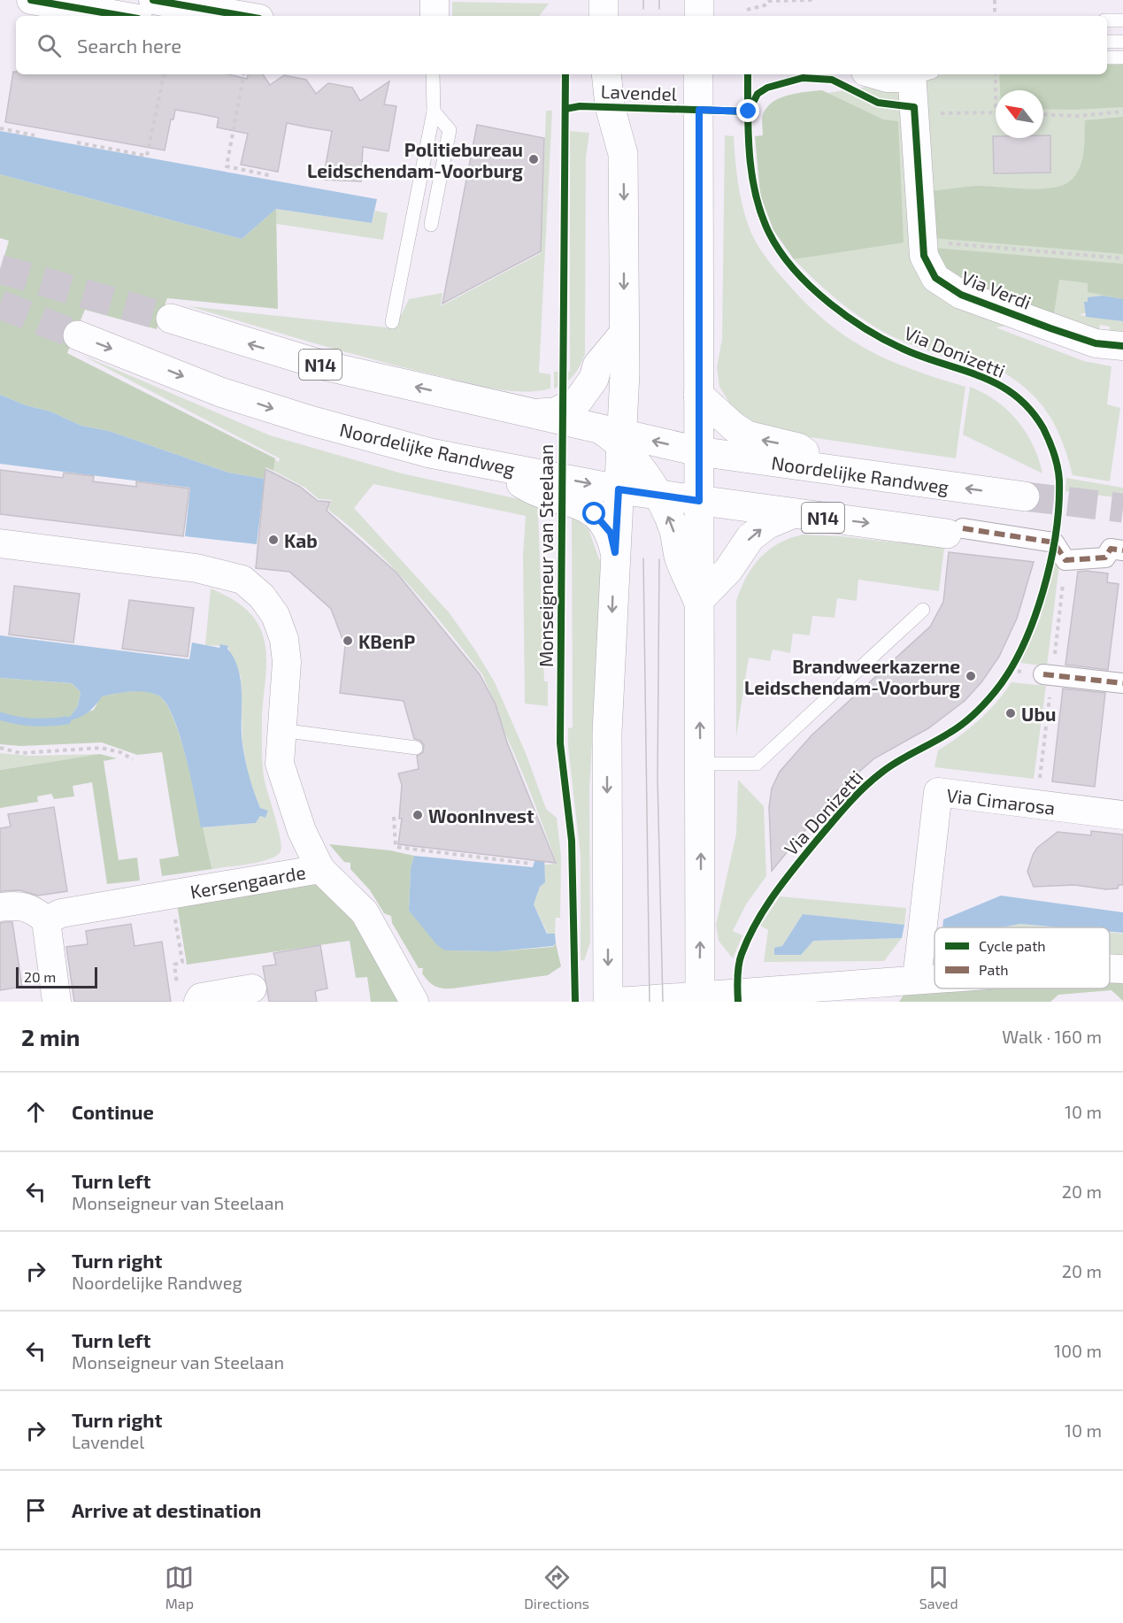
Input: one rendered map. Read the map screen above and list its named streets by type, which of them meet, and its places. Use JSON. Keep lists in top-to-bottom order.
{
  "streets": {
    "main road": ["N14", "Noordelijke Randweg"],
    "street": ["Via Verdi", "Via Cimarosa", "Kersengaarde"],
    "cycle path": ["Lavendel", "Via Donizetti", "Monseigneur van Steelaan"]
  },
  "places": [
    "Politiebureau Leidschendam-Voorburg",
    "Kab",
    "KBenP",
    "Brandweerkazerne Leidschendam-Voorburg",
    "Ubu",
    "WoonInvest"
  ],
  "legend": ["Cycle path", "Path"],
  "scale_bar": "20 m",
  "north": "top left",
  "page": {
    "search": "Search here",
    "scale": "20 m",
    "heading": ["2 min", "Walk · 160 m"],
    "list": [
      ["Continue", "10 m"],
      ["Turn left", "Monseigneur van Steelaan", "20 m"],
      ["Turn right", "Noordelijke Randweg", "20 m"],
      ["Turn left", "Monseigneur van Steelaan", "100 m"],
      ["Turn right", "Lavendel", "10 m"],
      "Arrive at destination"
    ],
    "nav": ["Map", "Directions", "Saved"]
  }
}
